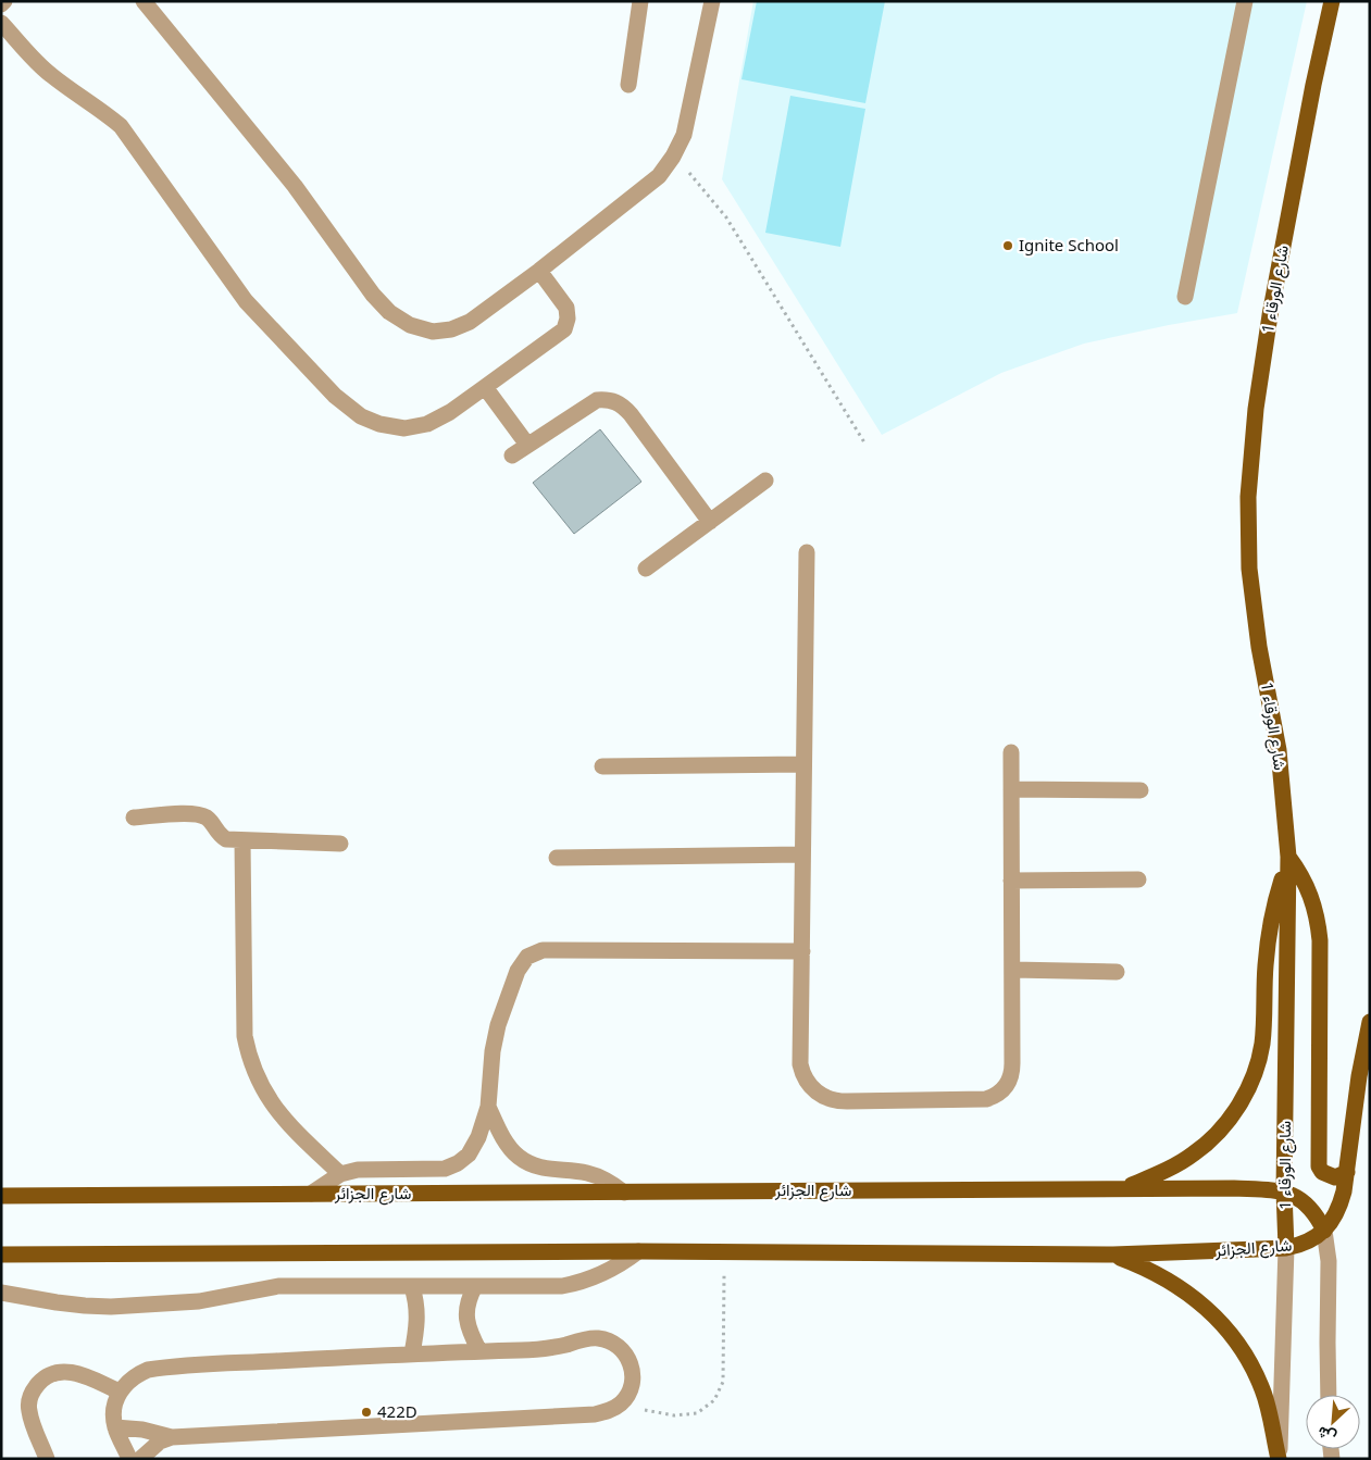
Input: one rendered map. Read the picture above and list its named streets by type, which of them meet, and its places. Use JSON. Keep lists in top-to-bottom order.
{
  "streets": {
    "main road": ["شارع الورقاء 1", "شارع الجزائر"]
  },
  "crossings": [
    ["شارع الورقاء 1", "شارع الجزائر"]
  ],
  "places": ["Ignite School", "422D"],
  "north": "bottom left"
}
